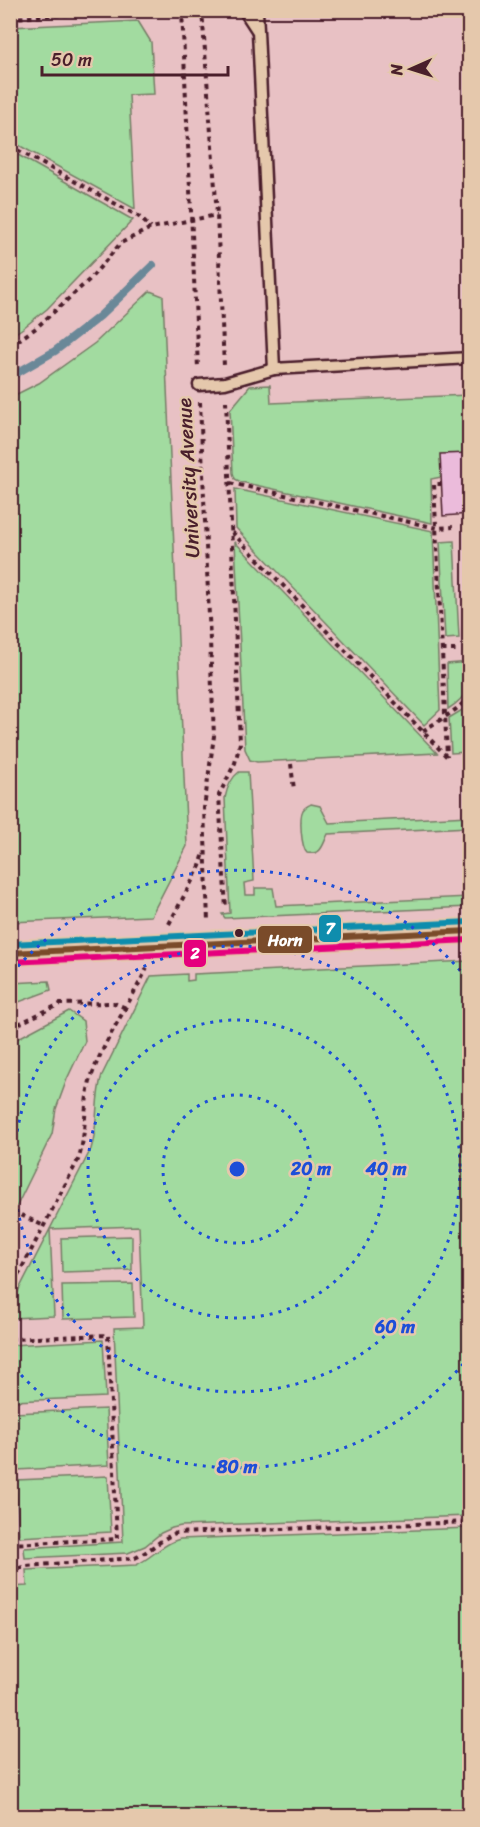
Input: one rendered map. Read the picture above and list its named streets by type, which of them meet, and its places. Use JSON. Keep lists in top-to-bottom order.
{
  "streets": {
    "path": ["University Avenue"]
  },
  "lines": ["transit line 7", "transit line Horn", "transit line 2"],
  "scale_bar": "50 m",
  "north": "left",
  "rings": [
    "20 m",
    "40 m",
    "60 m",
    "80 m"
  ]
}
